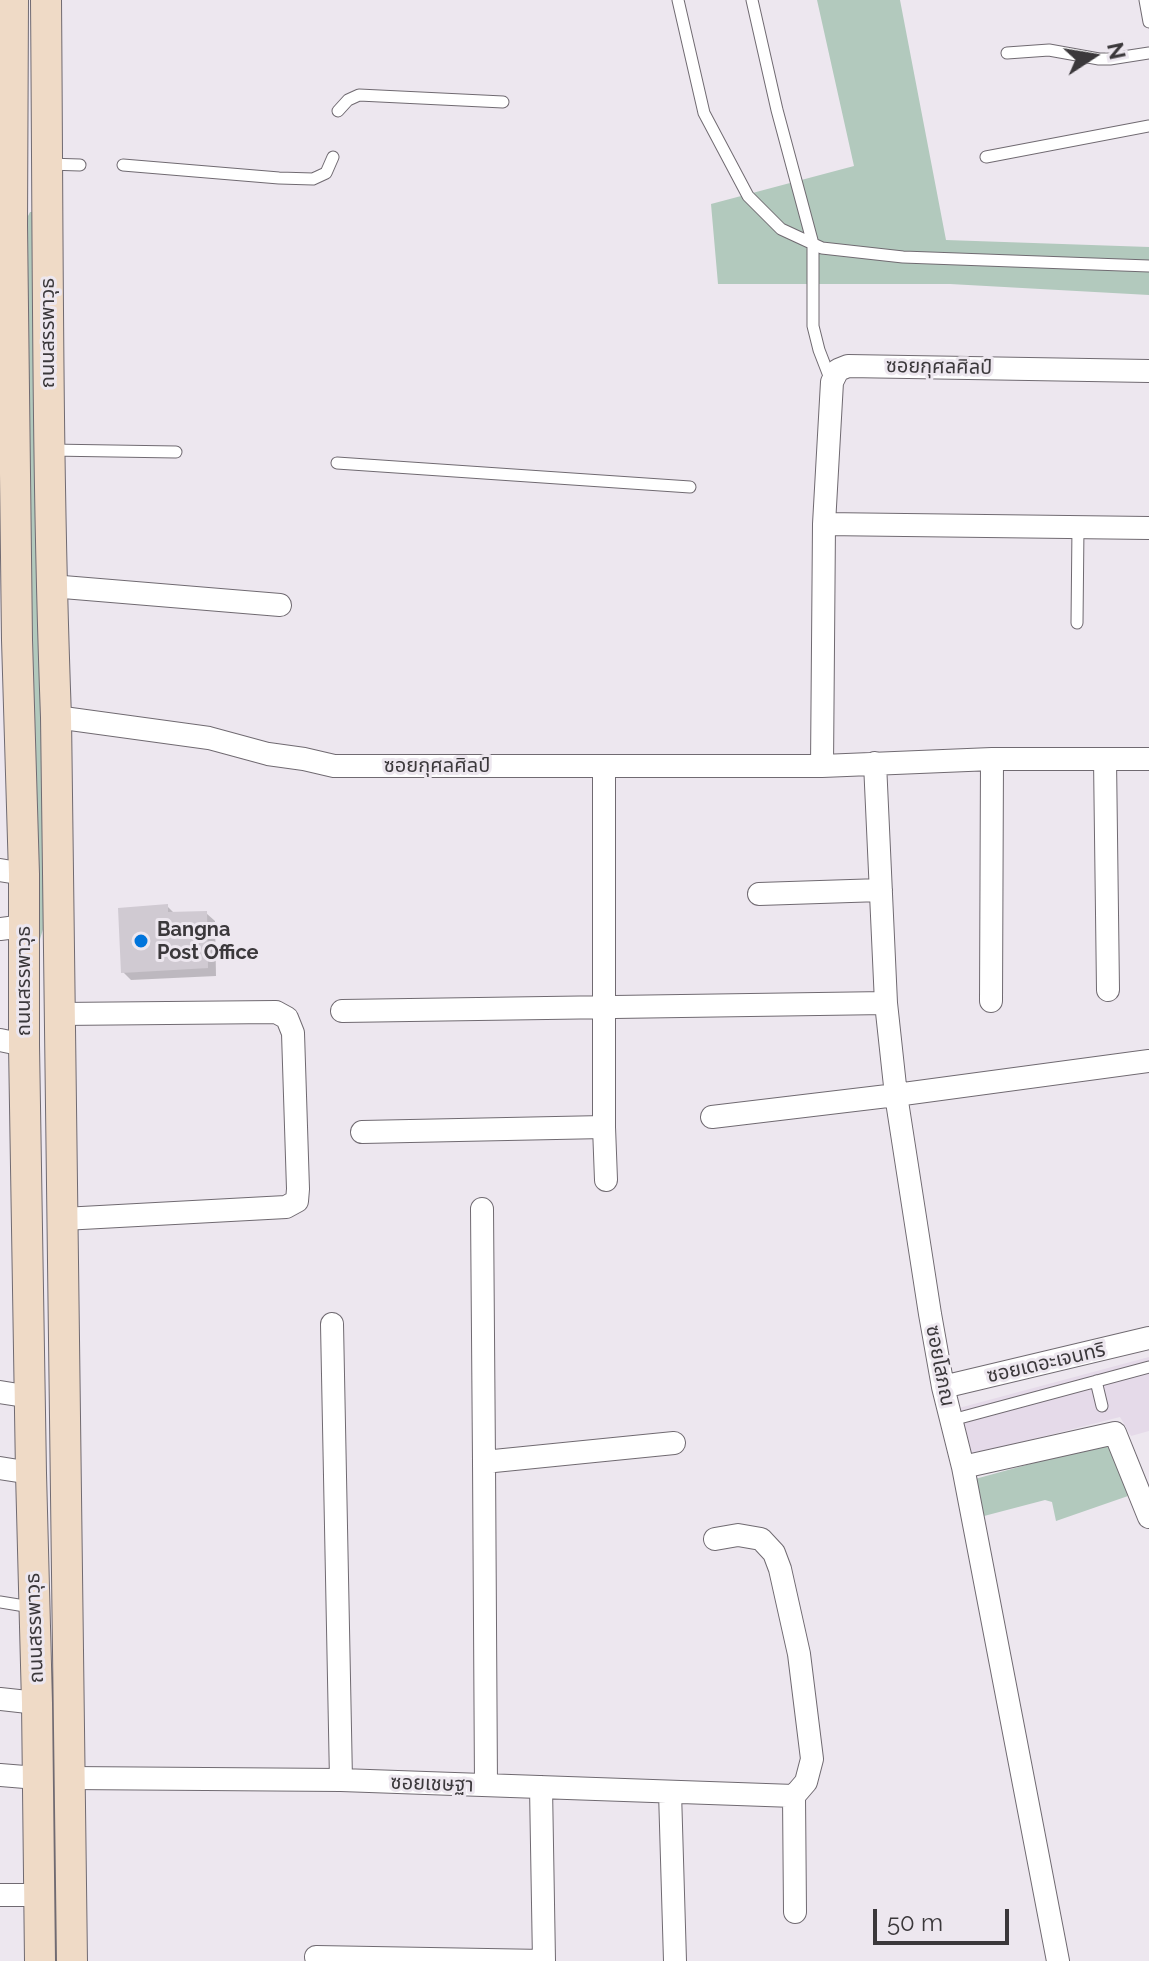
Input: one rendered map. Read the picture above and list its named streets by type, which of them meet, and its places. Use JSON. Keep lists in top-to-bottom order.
{
  "streets": {
    "main road": ["ถนนสรรพาวุธ"],
    "street": [
      "ซอยกุศลศิลป์",
      "ซอยเดอะเจนทริ",
      "ซอยโสภณ",
      "ซอยเชษฐา"
    ]
  },
  "crossings": [
    ["ถนนสรรพาวุธ", "ซอยกุศลศิลป์"],
    ["ถนนสรรพาวุธ", "ซอยเชษฐา"],
    ["ซอยกุศลศิลป์", "ซอยโสภณ"],
    ["ซอยเดอะเจนทริ", "ซอยโสภณ"]
  ],
  "places": ["Bangna Post Office"],
  "scale_bar": "50 m",
  "north": "right"
}
